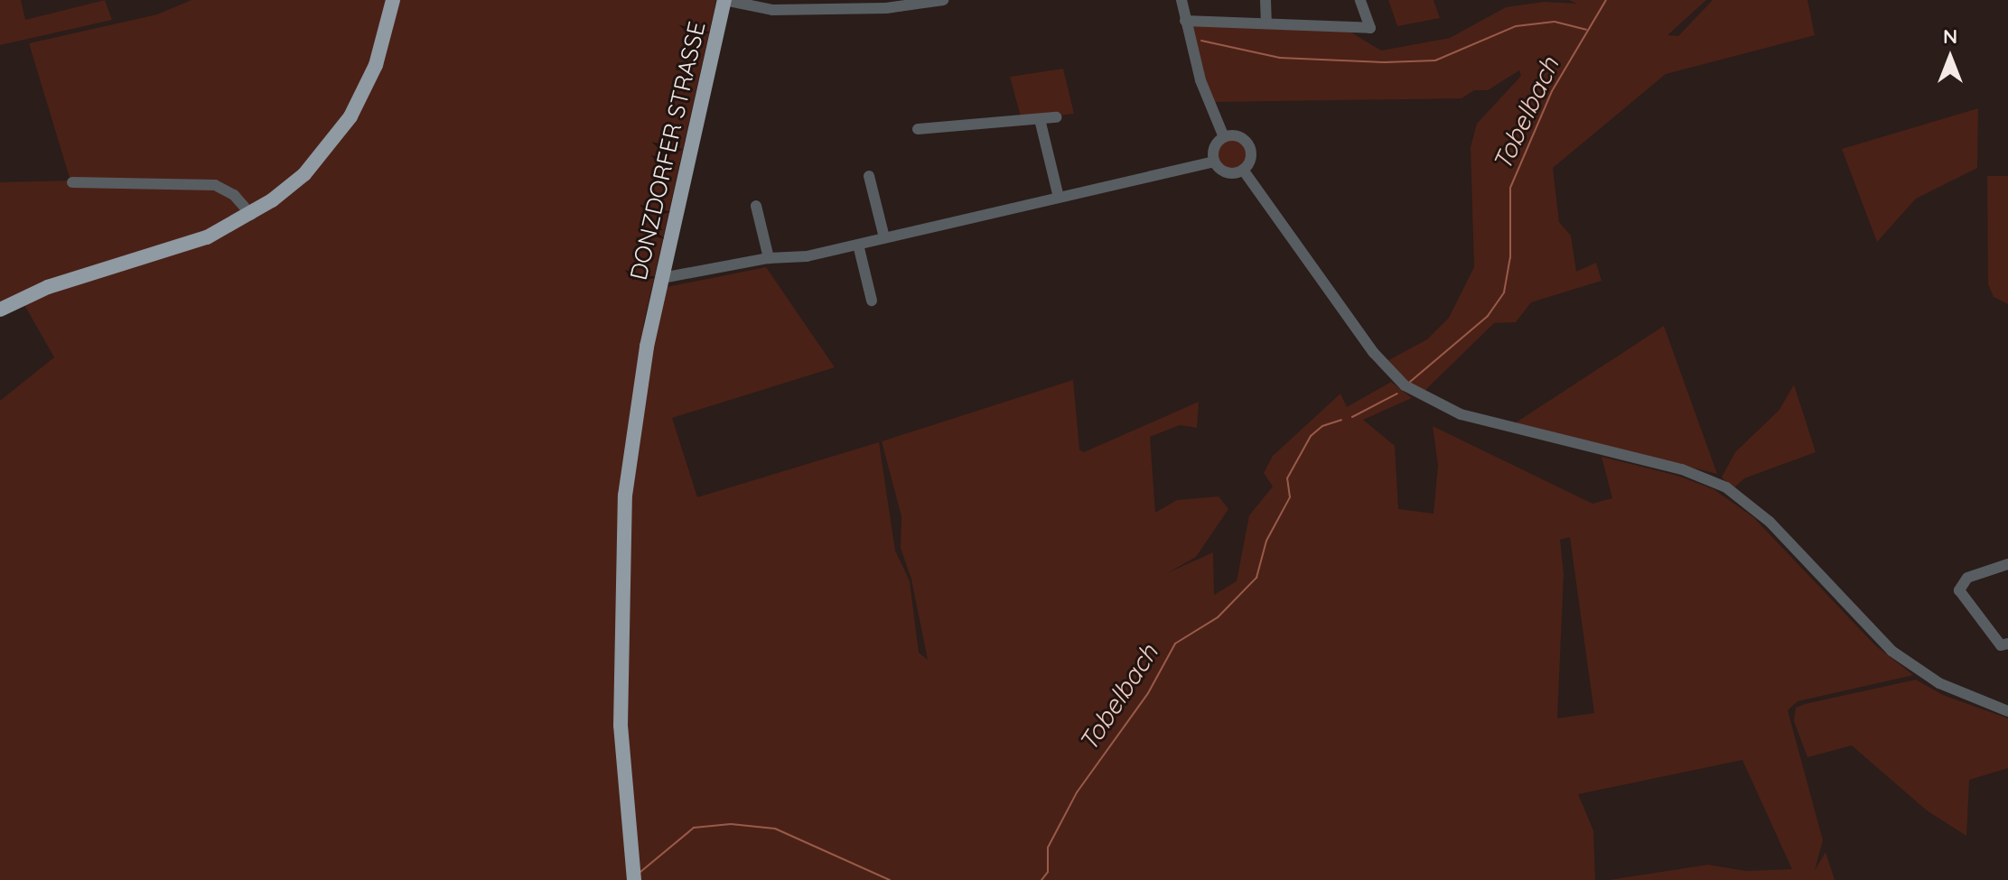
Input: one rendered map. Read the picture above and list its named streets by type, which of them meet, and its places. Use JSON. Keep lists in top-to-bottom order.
{
  "streets": {
    "main road": ["DONZDORFER STRASSE"]
  },
  "water": ["Tobelbach"],
  "north": "top"
}
